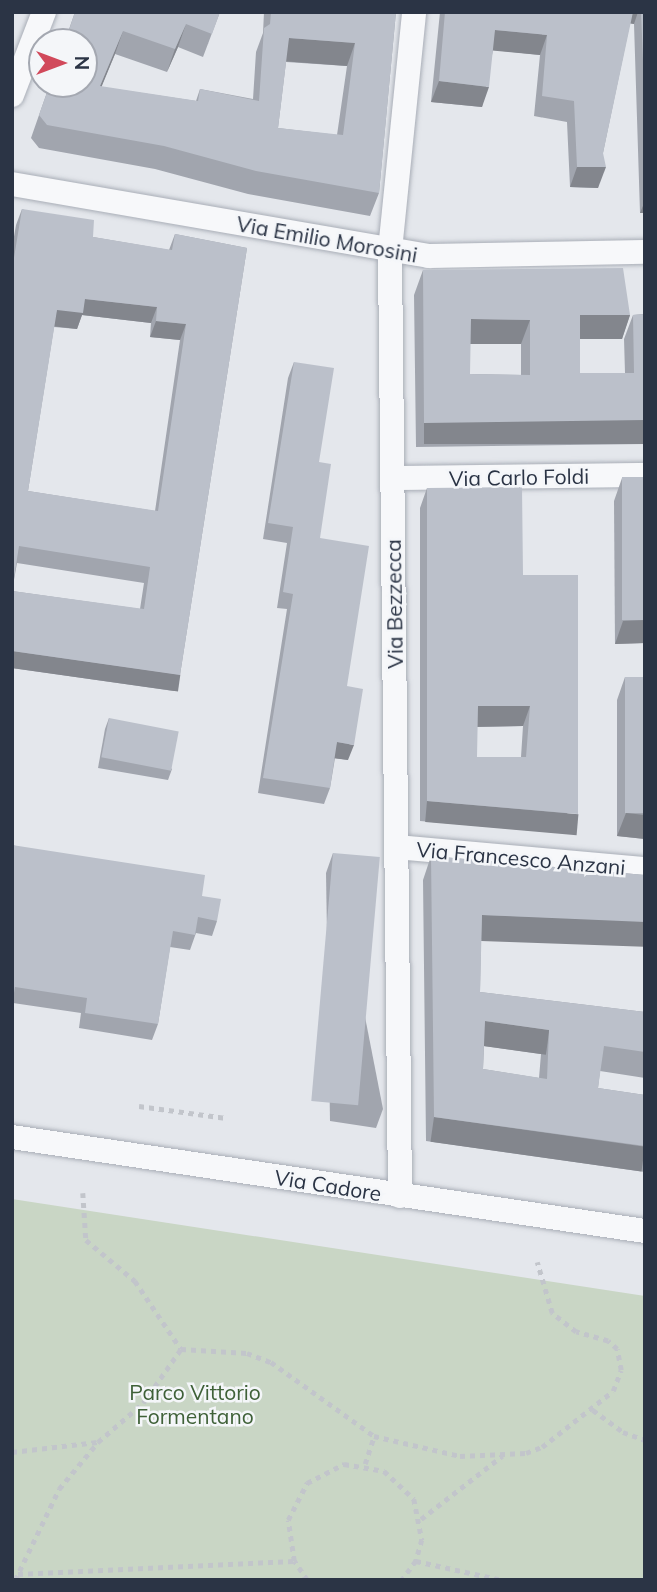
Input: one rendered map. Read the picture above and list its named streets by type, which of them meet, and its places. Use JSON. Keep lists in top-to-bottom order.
{
  "streets": {
    "street": [
      "Via Emilio Morosini",
      "Via Carlo Foldi",
      "Via Bezzecca",
      "Via Francesco Anzani",
      "Via Cadore"
    ]
  },
  "crossings": [
    ["Via Emilio Morosini", "Via Bezzecca"],
    ["Via Carlo Foldi", "Via Bezzecca"],
    ["Via Bezzecca", "Via Francesco Anzani"],
    ["Via Bezzecca", "Via Cadore"]
  ],
  "parks": ["Parco Vittorio Formentano"],
  "north": "right"
}
